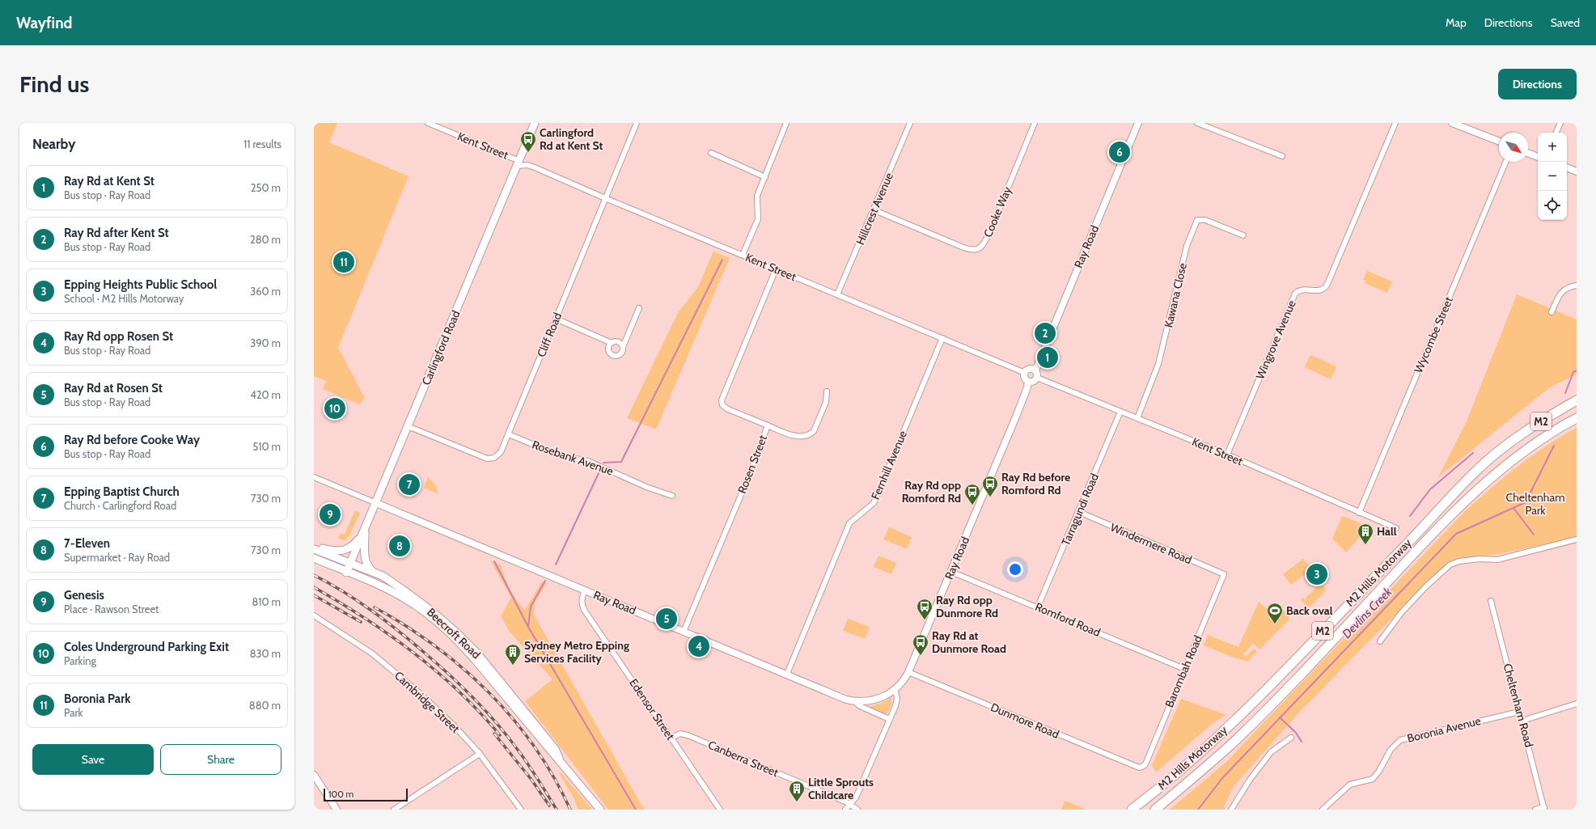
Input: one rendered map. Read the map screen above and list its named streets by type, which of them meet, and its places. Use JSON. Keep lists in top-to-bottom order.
{
  "streets": {
    "highway": ["M2", "M2 Hills Motorway"],
    "main road": ["Carlingford Road", "Beecroft Road"],
    "street": [
      "Kent Street",
      "Hillcrest Avenue",
      "Cooke Way",
      "Ray Road",
      "Kawana Close",
      "Cliff Road",
      "Wycombe Street",
      "Wingrove Avenue",
      "Rosebank Avenue",
      "Rosen Street",
      "Fernhill Avenue",
      "Tarragundi Road",
      "Windermere Road",
      "Romford Road",
      "Barombah Road",
      "Cambridge Street",
      "Cheltenham Road",
      "Edensor Street",
      "Dunmore Road",
      "Boronia Avenue",
      "Canberra Street"
    ]
  },
  "crossings": [
    ["Kent Street", "Hillcrest Avenue"],
    ["Kent Street", "Ray Road"],
    ["Kent Street", "Kawana Close"],
    ["Kent Street", "Cliff Road"],
    ["Kent Street", "Wycombe Street"],
    ["Kent Street", "Wingrove Avenue"],
    ["Kent Street", "Carlingford Road"],
    ["Kent Street", "Rosen Street"],
    ["Kent Street", "Fernhill Avenue"],
    ["Kent Street", "Tarragundi Road"],
    ["Hillcrest Avenue", "Cooke Way"],
    ["Ray Road", "Carlingford Road"],
    ["Ray Road", "Rosen Street"],
    ["Ray Road", "Fernhill Avenue"],
    ["Ray Road", "Romford Road"],
    ["Ray Road", "Edensor Street"],
    ["Ray Road", "Dunmore Road"],
    ["Cliff Road", "Carlingford Road"],
    ["Cliff Road", "Rosebank Avenue"],
    ["Carlingford Road", "Beecroft Road"],
    ["Tarragundi Road", "Windermere Road"],
    ["Tarragundi Road", "Romford Road"],
    ["Windermere Road", "Barombah Road"],
    ["Romford Road", "Barombah Road"],
    ["Barombah Road", "Dunmore Road"],
    ["Cheltenham Road", "Boronia Avenue"],
    ["Edensor Street", "Canberra Street"]
  ],
  "water": ["Devlins Creek"],
  "parks": ["Cheltenham Park"],
  "places": {
    "bus stop": [
      "Carlingford Rd at Kent St",
      "Ray Rd before Romford Rd",
      "Ray Rd opp Romford Rd",
      "Ray Rd opp Dunmore Rd",
      "Ray Rd at Dunmore Road"
    ],
    "building": ["Hall", "Sydney Metro Epping Services Facility", "Little Sprouts Childcare"],
    "sports": ["Back oval"]
  },
  "scale_bar": "100 m",
  "north": "bottom right",
  "page": {
    "header": "Wayfind",
    "nav": ["Map", "Directions", "Saved"],
    "buttons": [
      "Directions",
      ["Save", "Share"]
    ],
    "title": "Find us",
    "heading": ["Nearby", "11 results"],
    "map_buttons": ["+", "−"],
    "pins": [
      "6",
      "11",
      "2",
      "1",
      "10",
      "7",
      "9",
      "8",
      "3",
      "5",
      "4"
    ],
    "list": [
      {
        "mark": "1",
        "name": "Ray Rd at Kent St",
        "note": "Bus stop · Ray Road",
        "value": "250 m"
      },
      {
        "mark": "2",
        "name": "Ray Rd after Kent St",
        "note": "Bus stop · Ray Road",
        "value": "280 m"
      },
      {
        "mark": "3",
        "name": "Epping Heights Public School",
        "note": "School · M2 Hills Motorway",
        "value": "360 m"
      },
      {
        "mark": "4",
        "name": "Ray Rd opp Rosen St",
        "note": "Bus stop · Ray Road",
        "value": "390 m"
      },
      {
        "mark": "5",
        "name": "Ray Rd at Rosen St",
        "note": "Bus stop · Ray Road",
        "value": "420 m"
      },
      {
        "mark": "6",
        "name": "Ray Rd before Cooke Way",
        "note": "Bus stop · Ray Road",
        "value": "510 m"
      },
      {
        "mark": "7",
        "name": "Epping Baptist Church",
        "note": "Church · Carlingford Road",
        "value": "730 m"
      },
      {
        "mark": "8",
        "name": "7-Eleven",
        "note": "Supermarket · Ray Road",
        "value": "730 m"
      },
      {
        "mark": "9",
        "name": "Genesis",
        "note": "Place · Rawson Street",
        "value": "810 m"
      },
      {
        "mark": "10",
        "name": "Coles Underground Parking Exit",
        "note": "Parking",
        "value": "830 m"
      },
      {
        "mark": "11",
        "name": "Boronia Park",
        "note": "Park",
        "value": "880 m"
      }
    ],
    "scale": "100 m"
  }
}
